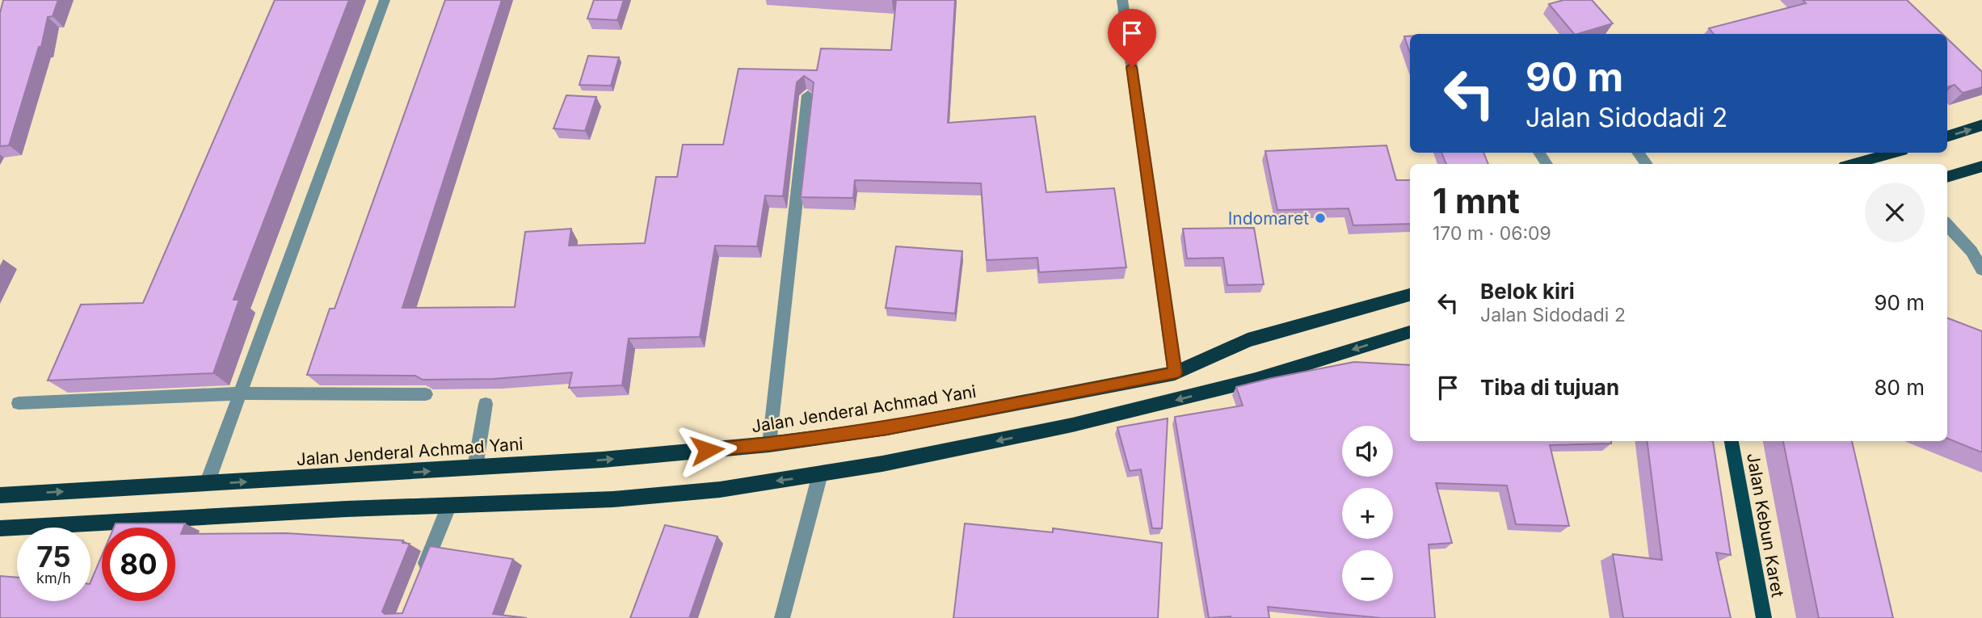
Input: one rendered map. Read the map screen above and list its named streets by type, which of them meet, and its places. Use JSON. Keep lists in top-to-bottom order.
{
  "streets": {
    "highway": ["Jalan Jenderal Achmad Yani"],
    "main road": ["Jalan Kebun Karet"]
  },
  "places": ["Indomaret"],
  "page": {
    "turn": ["90 m", "Jalan Sidodadi 2"],
    "heading": ["1 mnt", "170 m · 06:09"],
    "list": [
      {
        "name": "Belok kiri",
        "note": "Jalan Sidodadi 2",
        "value": "90 m"
      },
      {
        "name": "Tiba di tujuan",
        "value": "80 m"
      }
    ],
    "map_buttons": ["+", "−"],
    "speed": "75 km/h",
    "limit": "80"
  }
}
